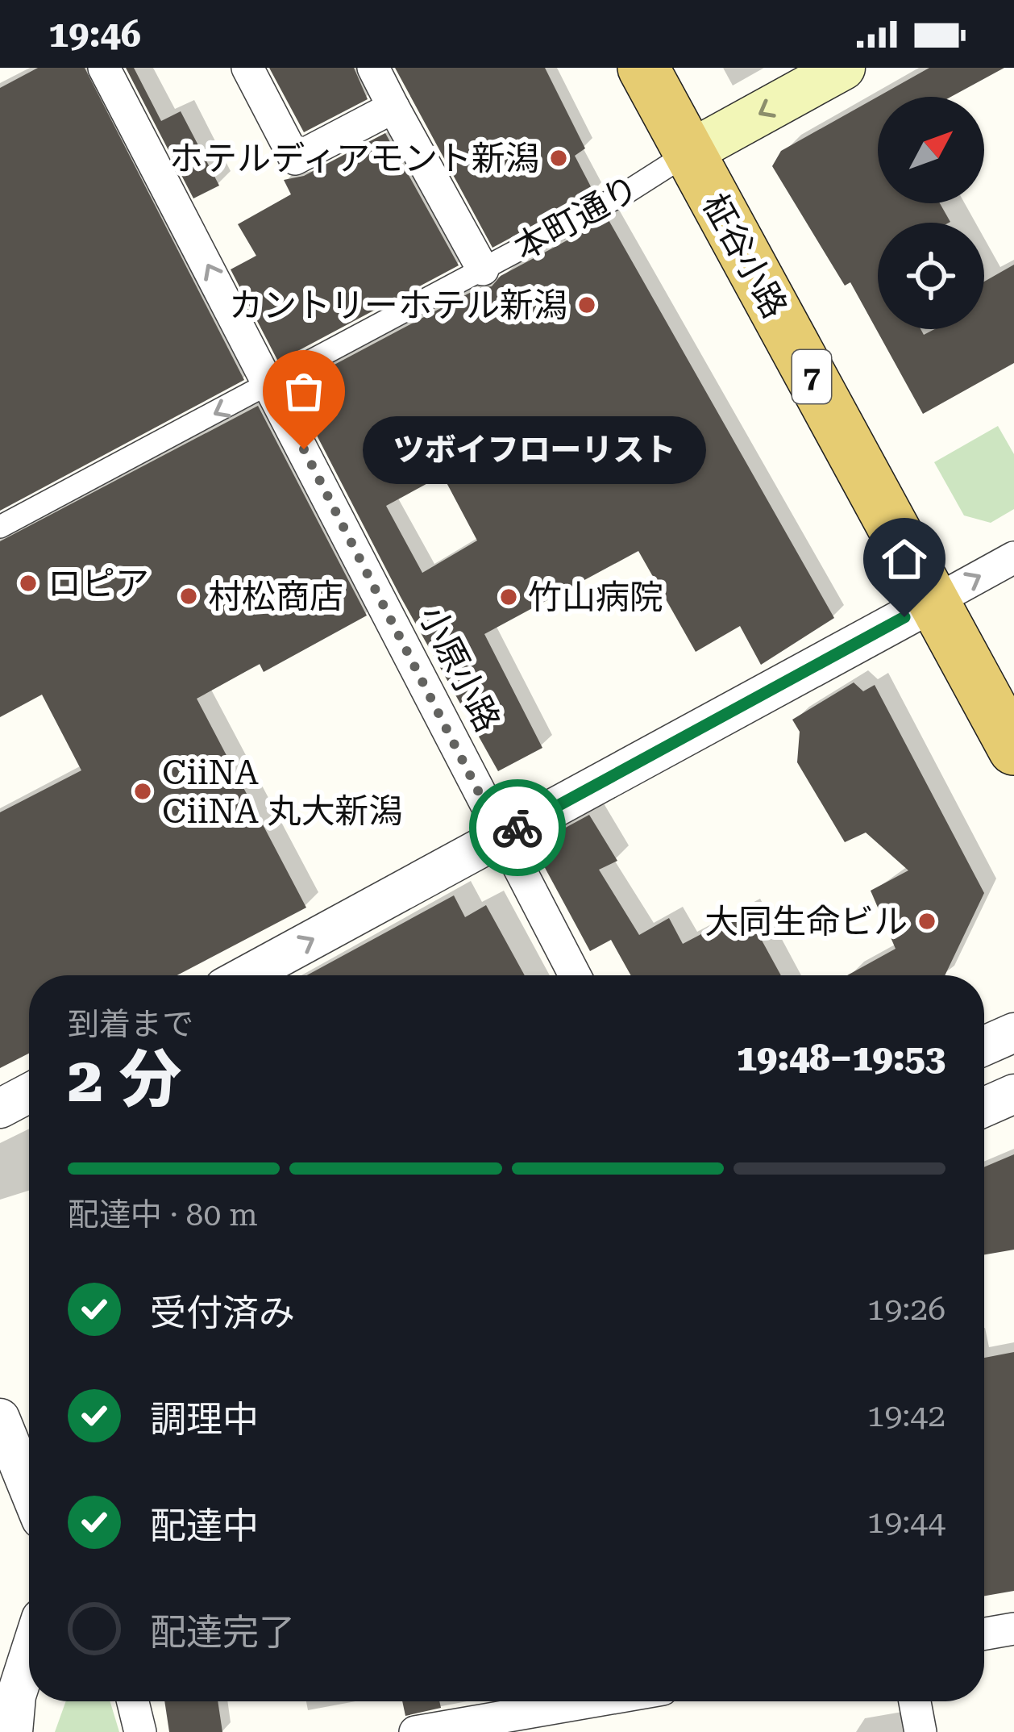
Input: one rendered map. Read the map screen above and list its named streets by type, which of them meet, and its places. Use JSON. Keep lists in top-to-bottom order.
{
  "streets": {
    "highway": ["柾谷小路", "7"],
    "main road": ["本町通り"],
    "street": ["小原小路"]
  },
  "crossings": [
    ["本町通り", "柾谷小路"],
    ["本町通り", "小原小路"]
  ],
  "one_way": ["本町通り"],
  "places": [
    "ホテルディアモント新潟",
    "カントリーホテル新潟",
    "ツボイフローリスト",
    "ロピア",
    "村松商店",
    "竹山病院",
    "CiiNA CiiNA 丸大新潟",
    "大同生命ビル"
  ],
  "north": "top right",
  "page": {
    "status": "19:46",
    "bubble": "ツボイフローリスト",
    "heading": ["2 分", "到着まで", "19:48–19:53"],
    "bar": "配達中 · 80 m",
    "list": [
      ["受付済み", "19:26"],
      ["調理中", "19:42"],
      ["配達中", "19:44"],
      "配達完了"
    ]
  }
}
